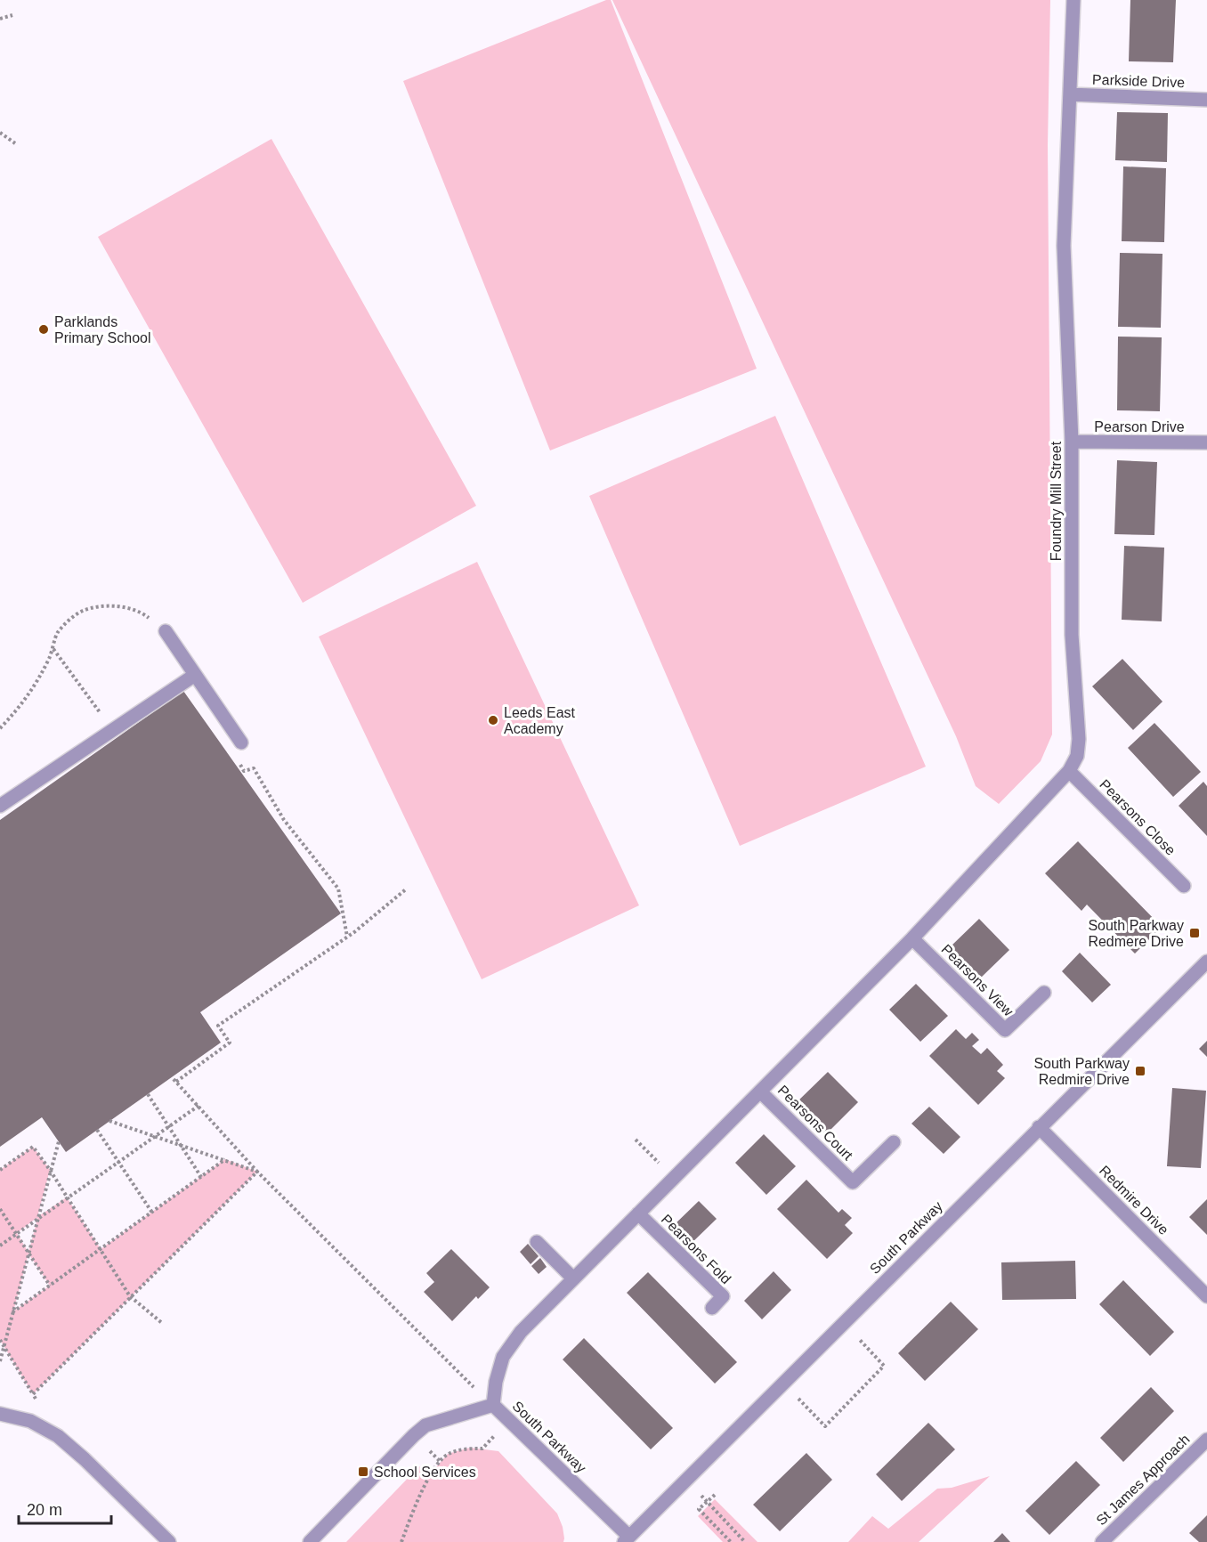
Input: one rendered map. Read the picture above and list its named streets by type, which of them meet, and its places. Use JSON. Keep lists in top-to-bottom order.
{
  "streets": {
    "street": [
      "Parkside Drive",
      "Pearson Drive",
      "Foundry Mill Street",
      "Pearsons Close",
      "Pearsons View",
      "Pearsons Court",
      "Redmire Drive",
      "South Parkway",
      "Pearsons Fold",
      "St James Approach"
    ]
  },
  "crossings": [
    ["Parkside Drive", "Foundry Mill Street"],
    ["Pearson Drive", "Foundry Mill Street"],
    ["Foundry Mill Street", "Pearsons Close"],
    ["Foundry Mill Street", "Pearsons View"],
    ["Foundry Mill Street", "South Parkway"],
    ["Pearsons View", "South Parkway"],
    ["Pearsons Court", "South Parkway"],
    ["Redmire Drive", "South Parkway"],
    ["South Parkway", "Pearsons Fold"]
  ],
  "places": {
    "other": ["Parklands Primary School", "Leeds East Academy"],
    "transit": ["South Parkway Redmere Drive", "South Parkway Redmire Drive", "School Services"]
  },
  "scale_bar": "20 m"
}
